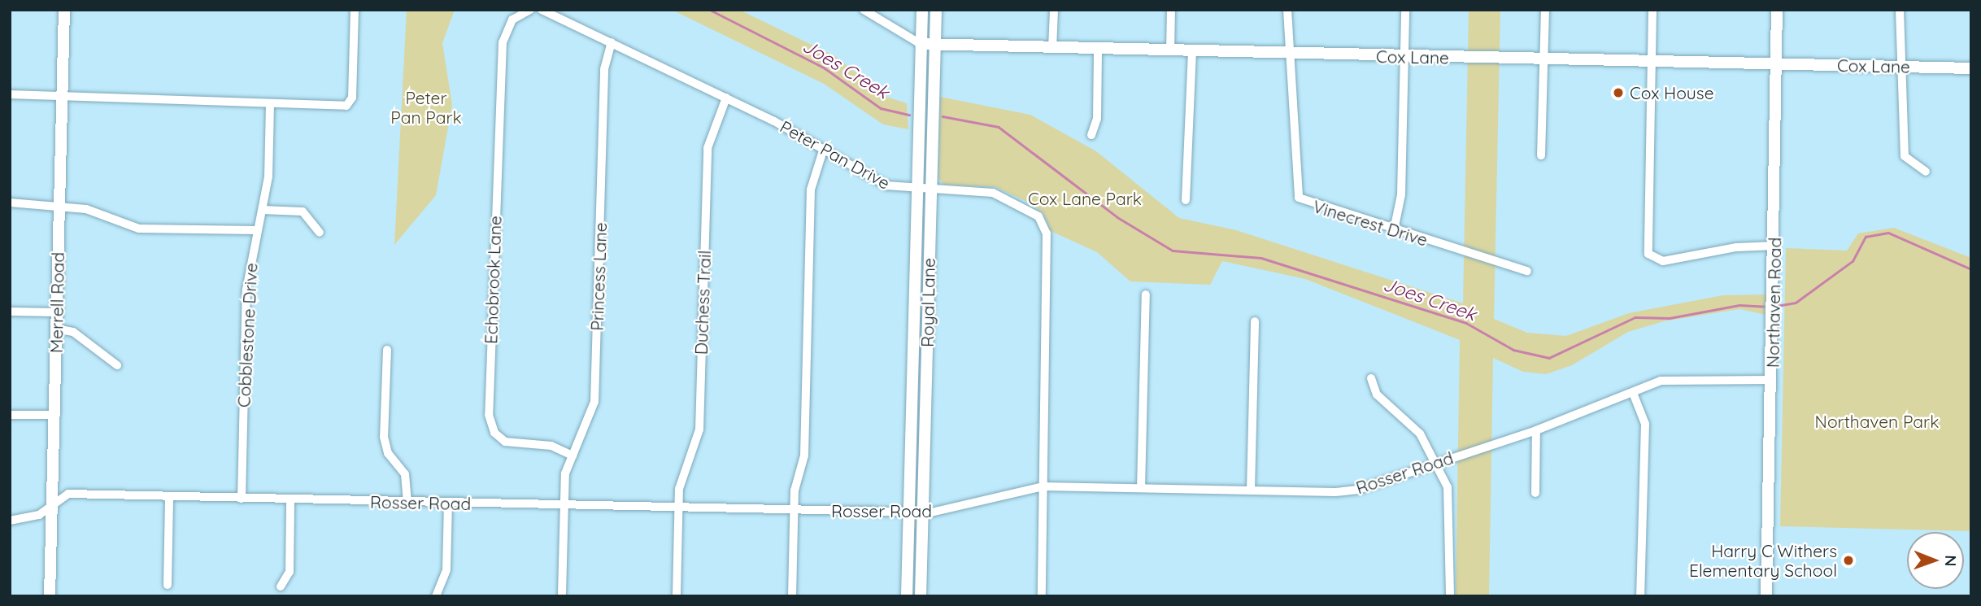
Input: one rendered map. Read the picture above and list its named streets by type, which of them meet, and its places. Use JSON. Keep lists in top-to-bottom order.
{
  "streets": {
    "street": [
      "Cox Lane",
      "Peter Pan Drive",
      "Vinecrest Drive",
      "Princess Lane",
      "Echobrook Lane",
      "Merrell Road",
      "Duchess Trail",
      "Royal Lane",
      "Northaven Road",
      "Cobblestone Drive",
      "Rosser Road"
    ]
  },
  "crossings": [
    ["Cox Lane", "Vinecrest Drive"],
    ["Cox Lane", "Royal Lane"],
    ["Cox Lane", "Northaven Road"],
    ["Peter Pan Drive", "Princess Lane"],
    ["Peter Pan Drive", "Duchess Trail"],
    ["Peter Pan Drive", "Royal Lane"],
    ["Peter Pan Drive", "Rosser Road"],
    ["Princess Lane", "Echobrook Lane"],
    ["Princess Lane", "Rosser Road"],
    ["Merrell Road", "Rosser Road"],
    ["Duchess Trail", "Rosser Road"],
    ["Royal Lane", "Rosser Road"],
    ["Northaven Road", "Rosser Road"],
    ["Cobblestone Drive", "Rosser Road"]
  ],
  "water": ["Joes Creek"],
  "parks": ["Peter Pan Park", "Cox Lane Park", "Northaven Park"],
  "places": ["Cox House", "Harry C Withers Elementary School"],
  "north": "right"
}
